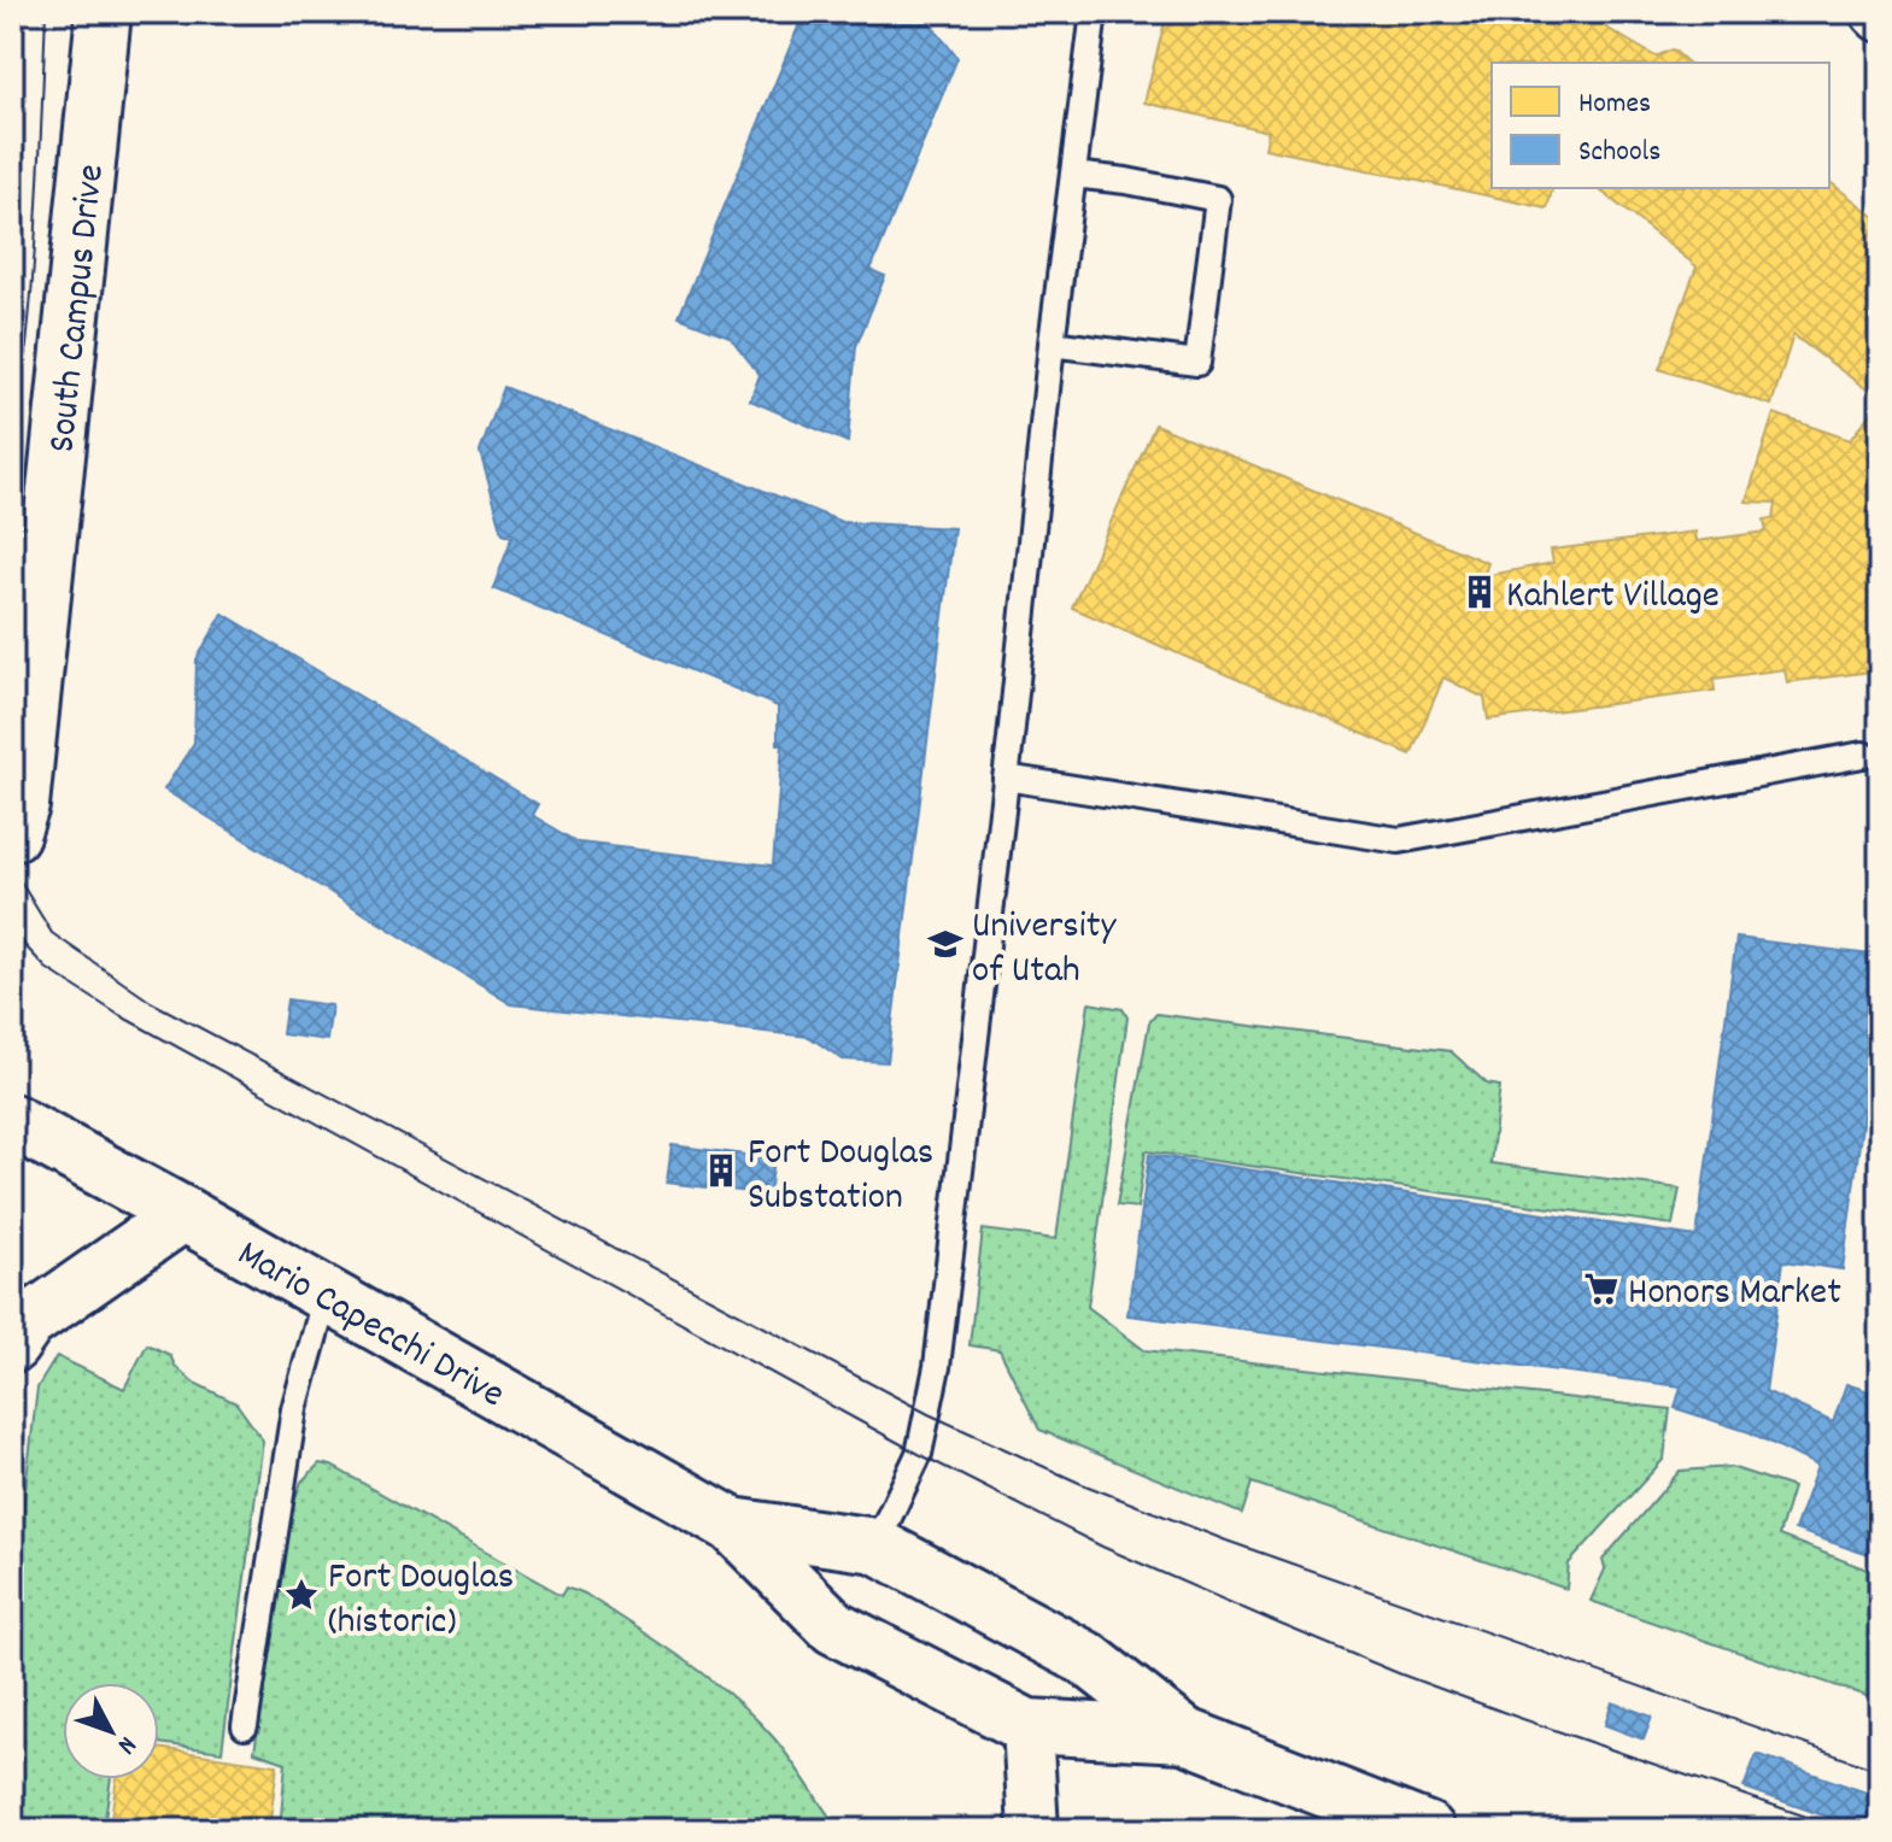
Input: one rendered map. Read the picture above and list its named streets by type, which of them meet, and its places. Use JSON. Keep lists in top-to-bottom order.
{
  "streets": {
    "main road": ["South Campus Drive", "Mario Capecchi Drive"]
  },
  "places": {
    "building": ["Kahlert Village", "Fort Douglas Substation"],
    "school or university": ["University of Utah"],
    "supermarket": ["Honors Market"],
    "place": ["Fort Douglas (historic)"]
  },
  "legend": ["Homes", "Schools"],
  "north": "bottom right"
}
